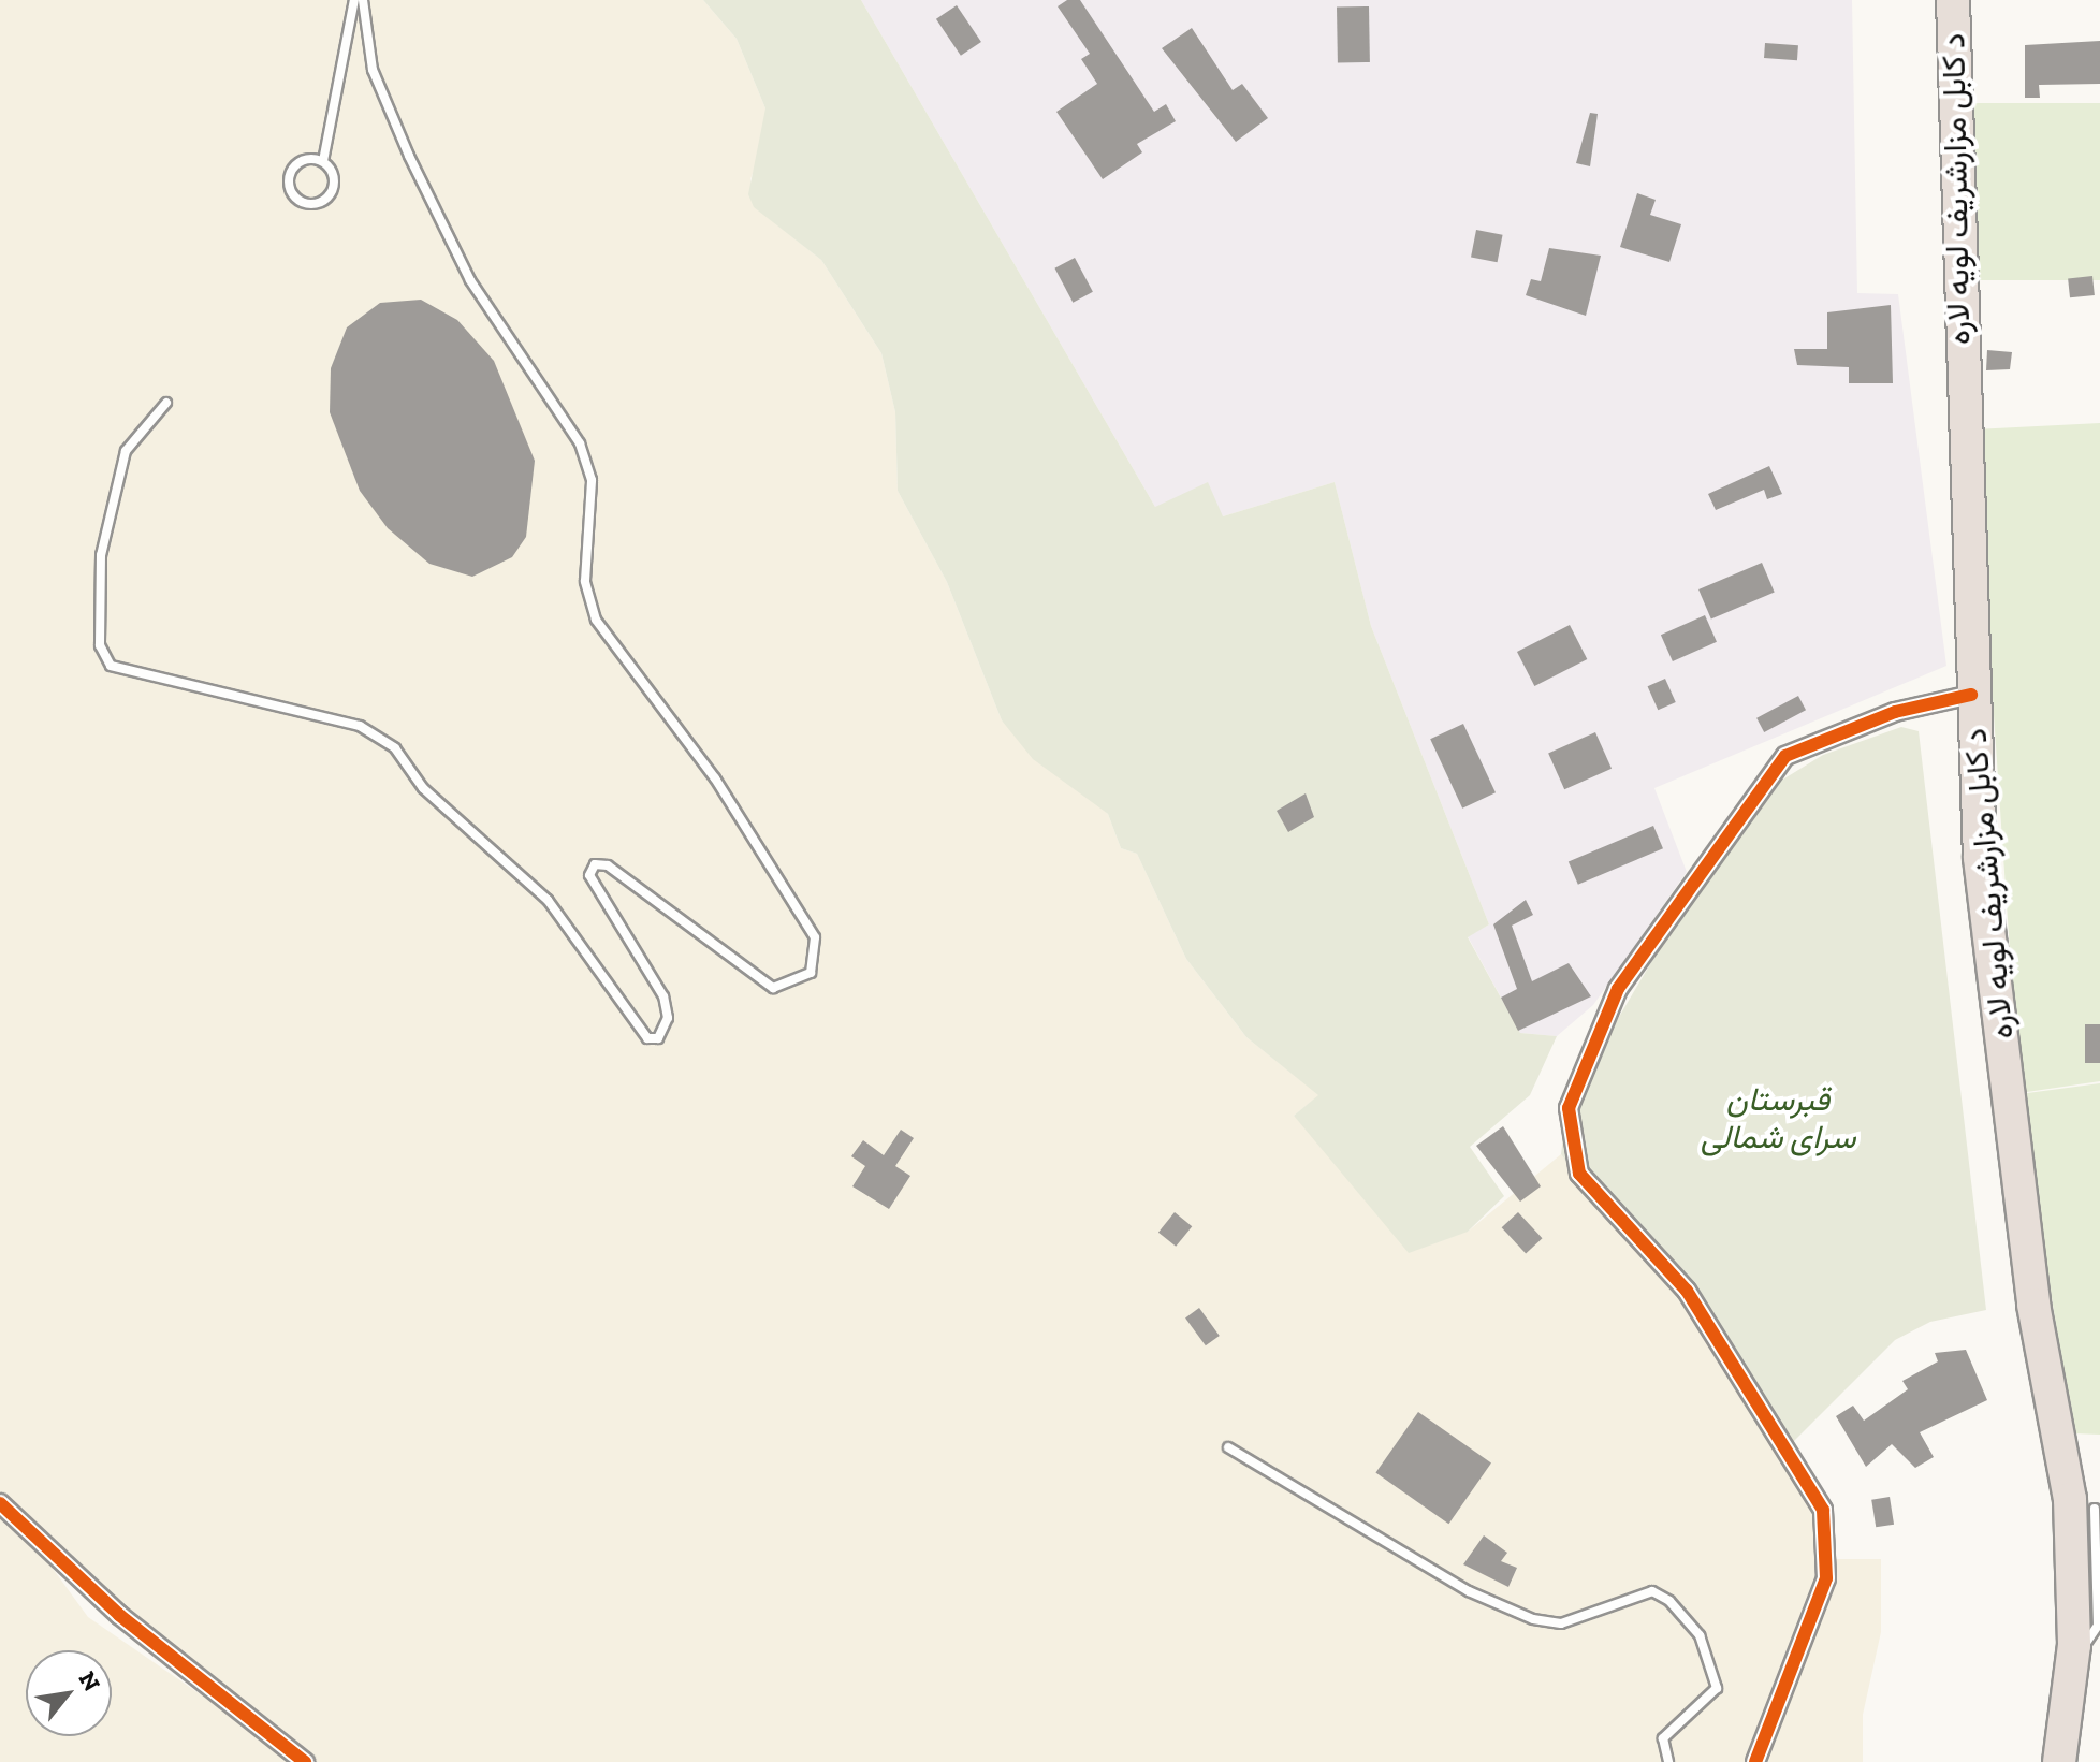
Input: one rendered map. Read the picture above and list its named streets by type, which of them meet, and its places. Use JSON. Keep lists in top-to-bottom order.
{
  "streets": {
    "highway": ["د کابل مزارشریف لویه لاره"]
  },
  "parks": ["قبرستان سرای شمالی"],
  "north": "top right"
}
